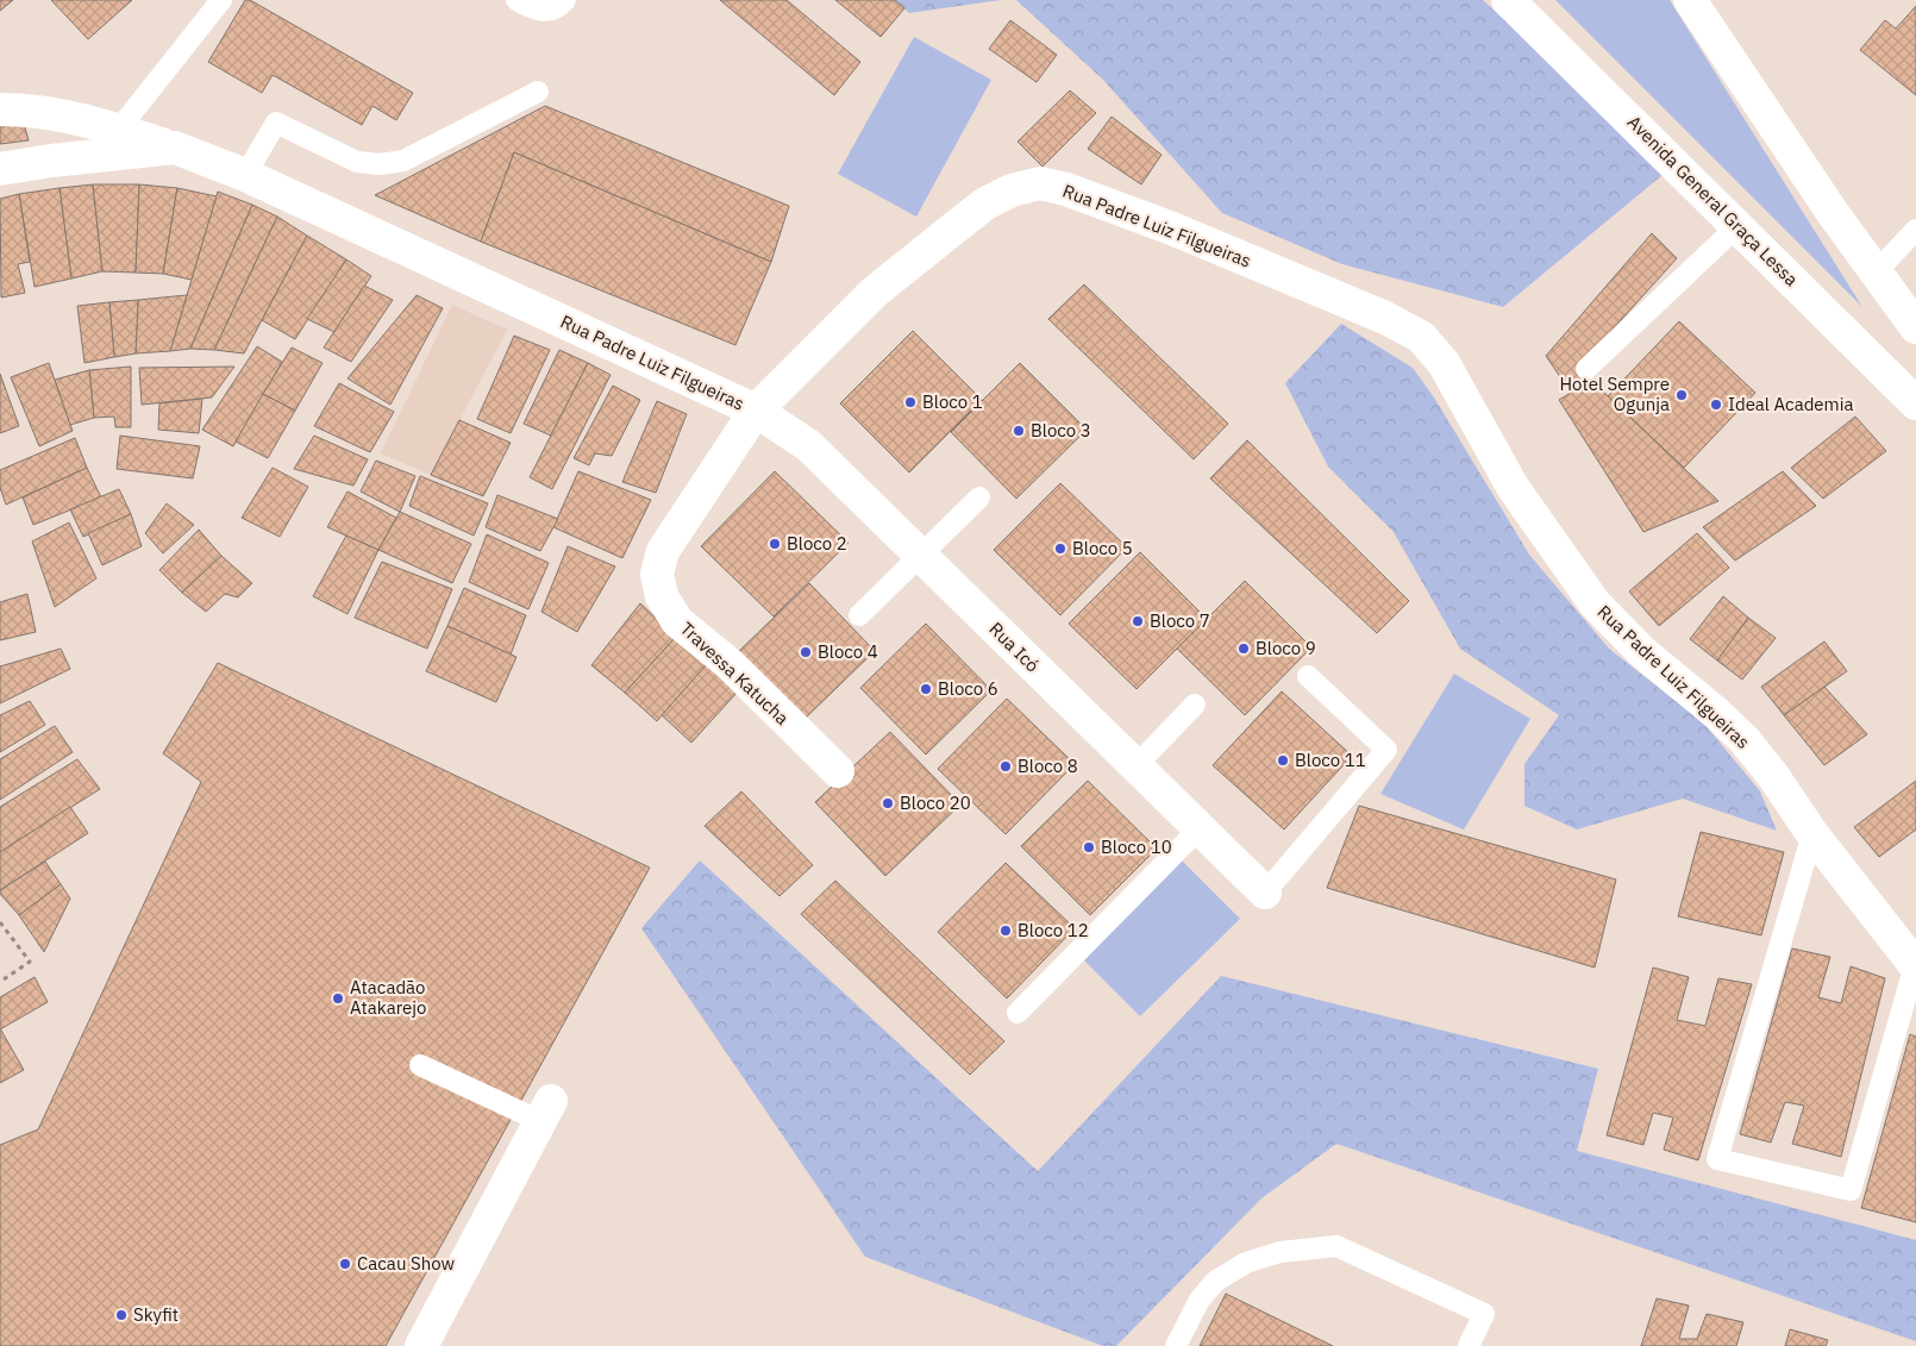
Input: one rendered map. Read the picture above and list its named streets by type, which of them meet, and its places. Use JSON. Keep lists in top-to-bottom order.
{
  "streets": {
    "street": [
      "Avenida General Graça Lessa",
      "Rua Padre Luiz Filgueiras",
      "Rua Icó",
      "Travessa Katucha"
    ]
  },
  "crossings": [
    ["Rua Padre Luiz Filgueiras", "Rua Icó"],
    ["Rua Padre Luiz Filgueiras", "Travessa Katucha"],
    ["Rua Icó", "Travessa Katucha"]
  ],
  "places": [
    "Hotel Sempre Ogunja",
    "Bloco 1",
    "Ideal Academia",
    "Bloco 3",
    "Bloco 2",
    "Bloco 5",
    "Bloco 7",
    "Bloco 9",
    "Bloco 4",
    "Bloco 6",
    "Bloco 11",
    "Bloco 8",
    "Bloco 20",
    "Bloco 10",
    "Bloco 12",
    "Atacadão Atakarejo",
    "Cacau Show",
    "Skyfit"
  ]
}
